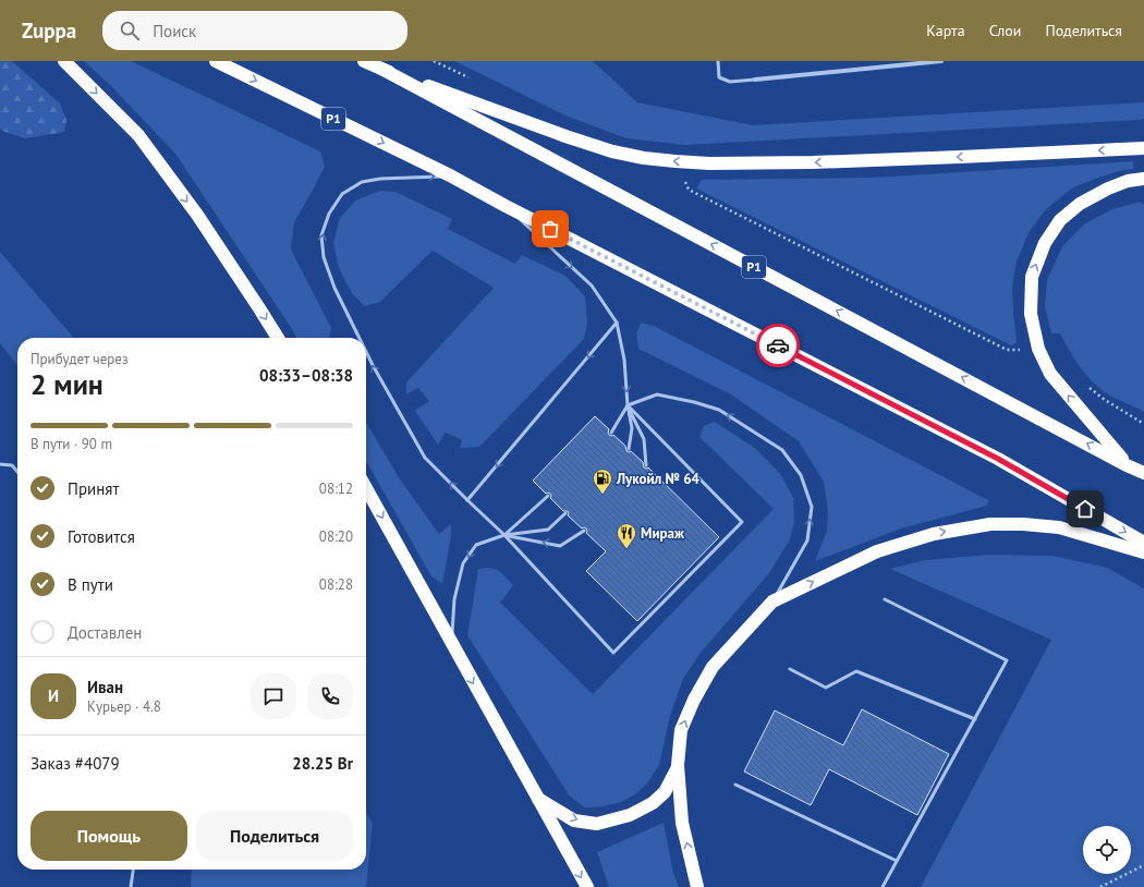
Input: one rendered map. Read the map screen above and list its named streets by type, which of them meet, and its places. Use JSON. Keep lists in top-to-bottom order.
{
  "streets": {
    "highway": ["Р1"]
  },
  "places": {
    "fuel station": ["Лукойл № 64"],
    "restaurant": ["Мираж"]
  },
  "page": {
    "header": "Zuppa",
    "search": "Поиск",
    "nav": ["Карта", "Слои", "Поделиться"],
    "heading": ["2 мин", "Прибудет через", "08:33–08:38"],
    "panel": [
      "Иван",
      "Курьер · 4.8",
      "Заказ #4079",
      "28.25 Br"
    ],
    "bar": "В пути · 90 m",
    "list": [
      ["Принят", "08:12"],
      ["Готовится", "08:20"],
      ["В пути", "08:28"],
      "Доставлен"
    ],
    "round": "И",
    "buttons": ["Помощь", "Поделиться"]
  }
}
